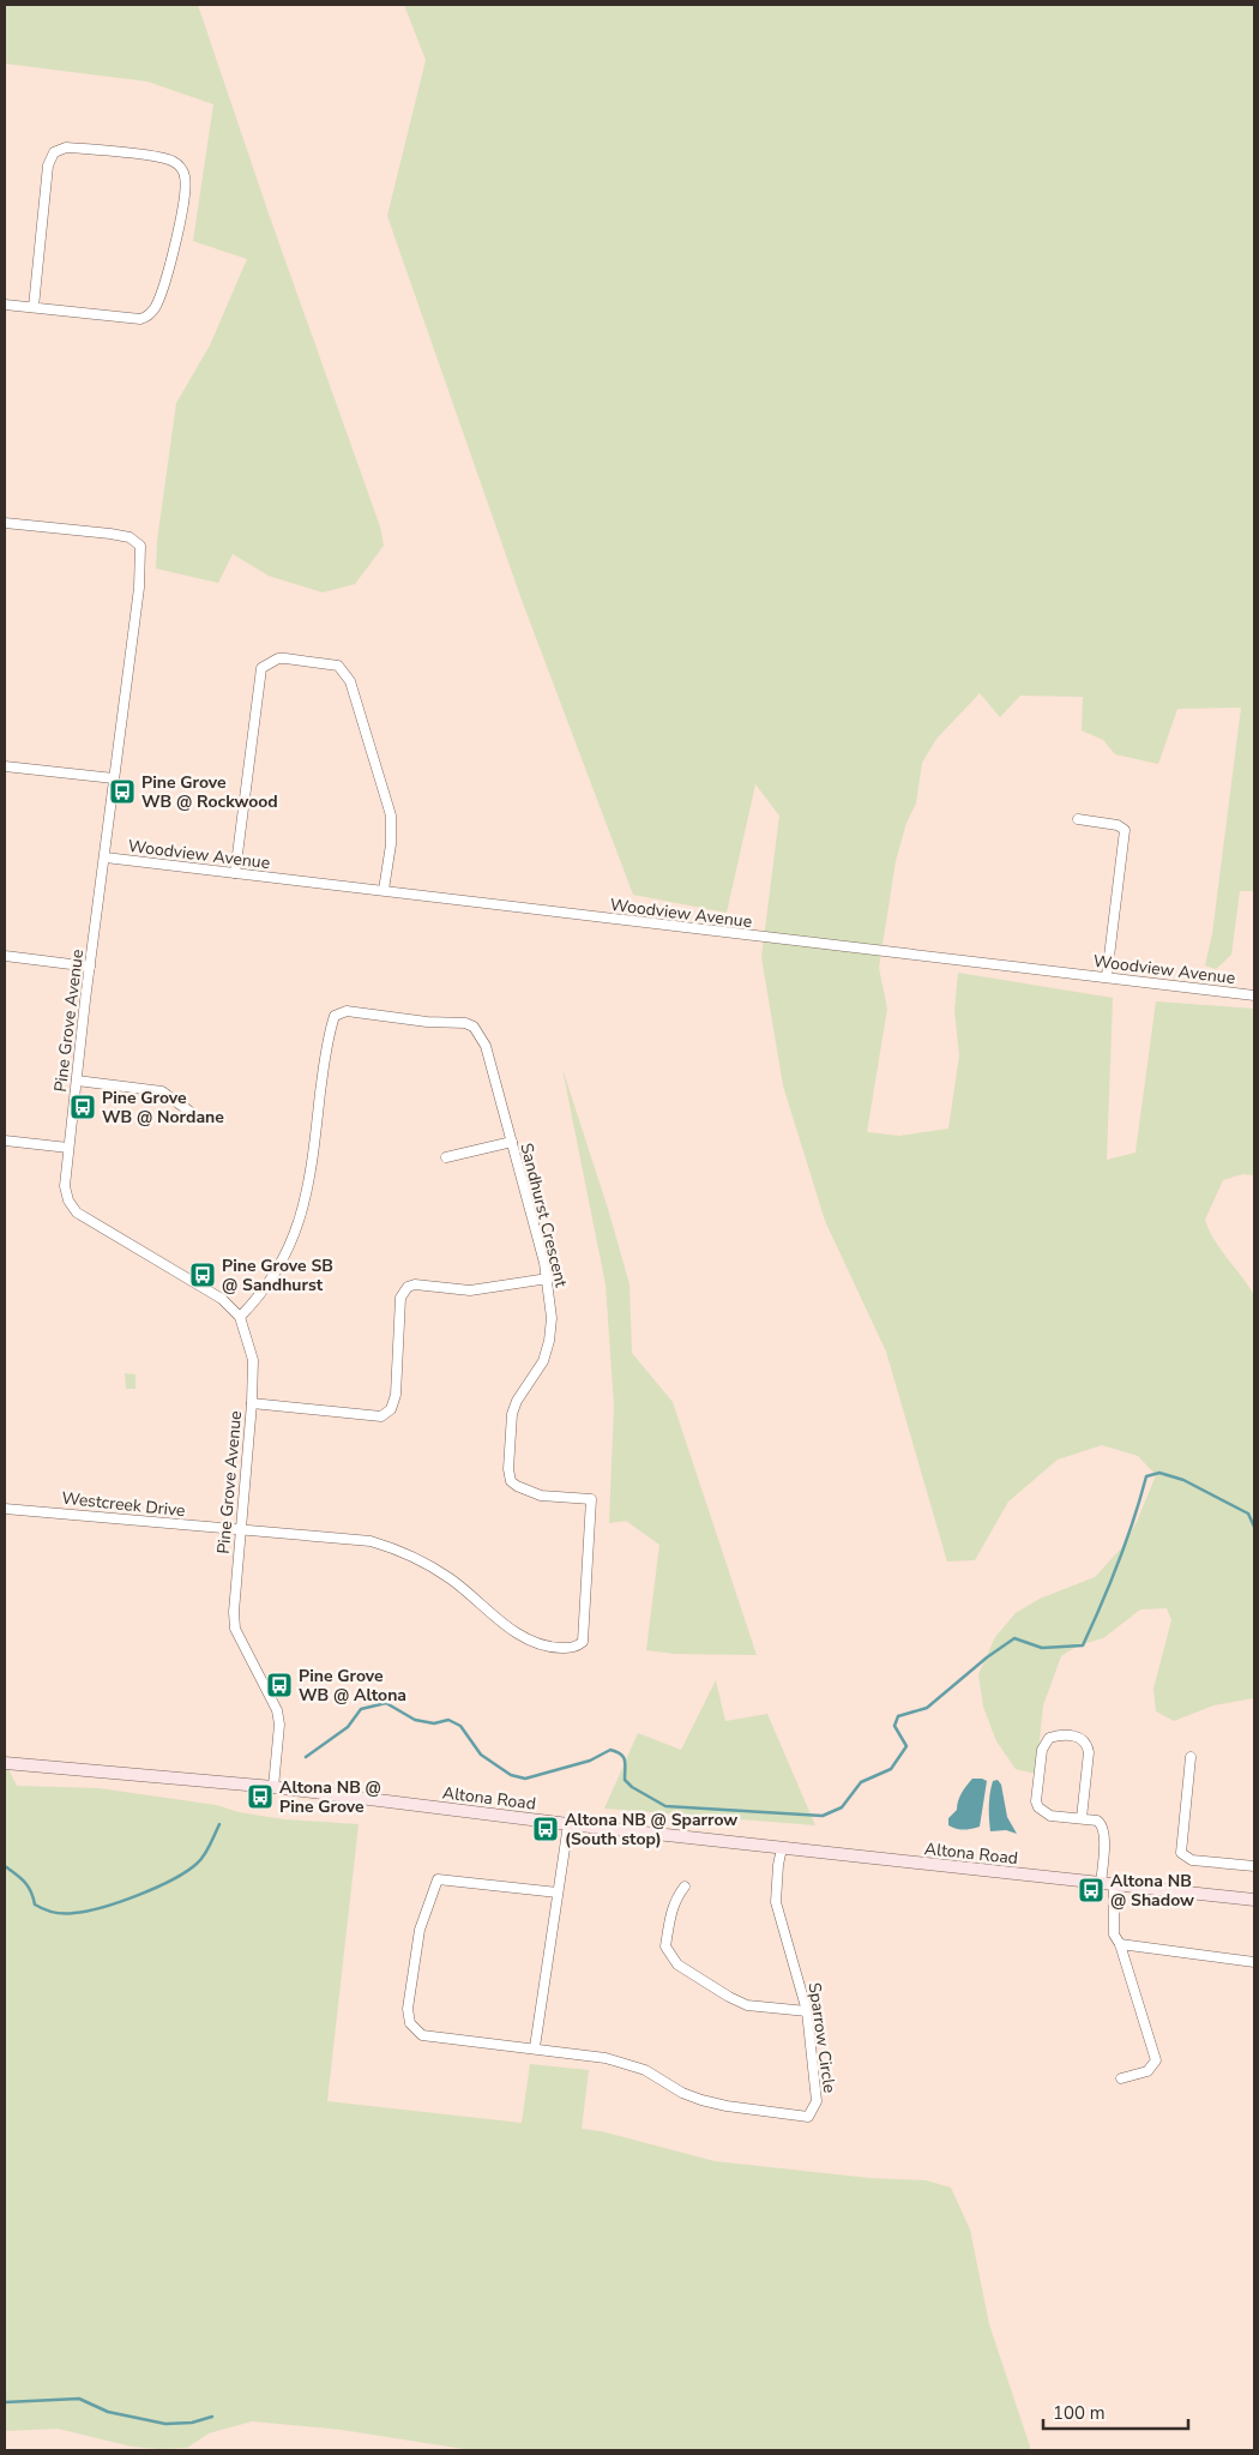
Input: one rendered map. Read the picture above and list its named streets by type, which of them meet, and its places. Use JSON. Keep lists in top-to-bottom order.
{
  "streets": {
    "main road": ["Altona Road"],
    "street": [
      "Woodview Avenue",
      "Pine Grove Avenue",
      "Sandhurst Crescent",
      "Westcreek Drive",
      "Sparrow Circle"
    ]
  },
  "crossings": [
    ["Woodview Avenue", "Pine Grove Avenue"],
    ["Pine Grove Avenue", "Sandhurst Crescent"],
    ["Pine Grove Avenue", "Westcreek Drive"],
    ["Pine Grove Avenue", "Altona Road"],
    ["Sandhurst Crescent", "Westcreek Drive"],
    ["Altona Road", "Sparrow Circle"]
  ],
  "places": {
    "bus stop": [
      "Pine Grove WB @ Rockwood",
      "Pine Grove WB @ Nordane",
      "Pine Grove SB @ Sandhurst",
      "Pine Grove WB @ Altona",
      "Altona NB @ Pine Grove",
      "Altona NB @ Sparrow (South stop)",
      "Altona NB @ Shadow"
    ]
  },
  "scale_bar": "100 m"
}
